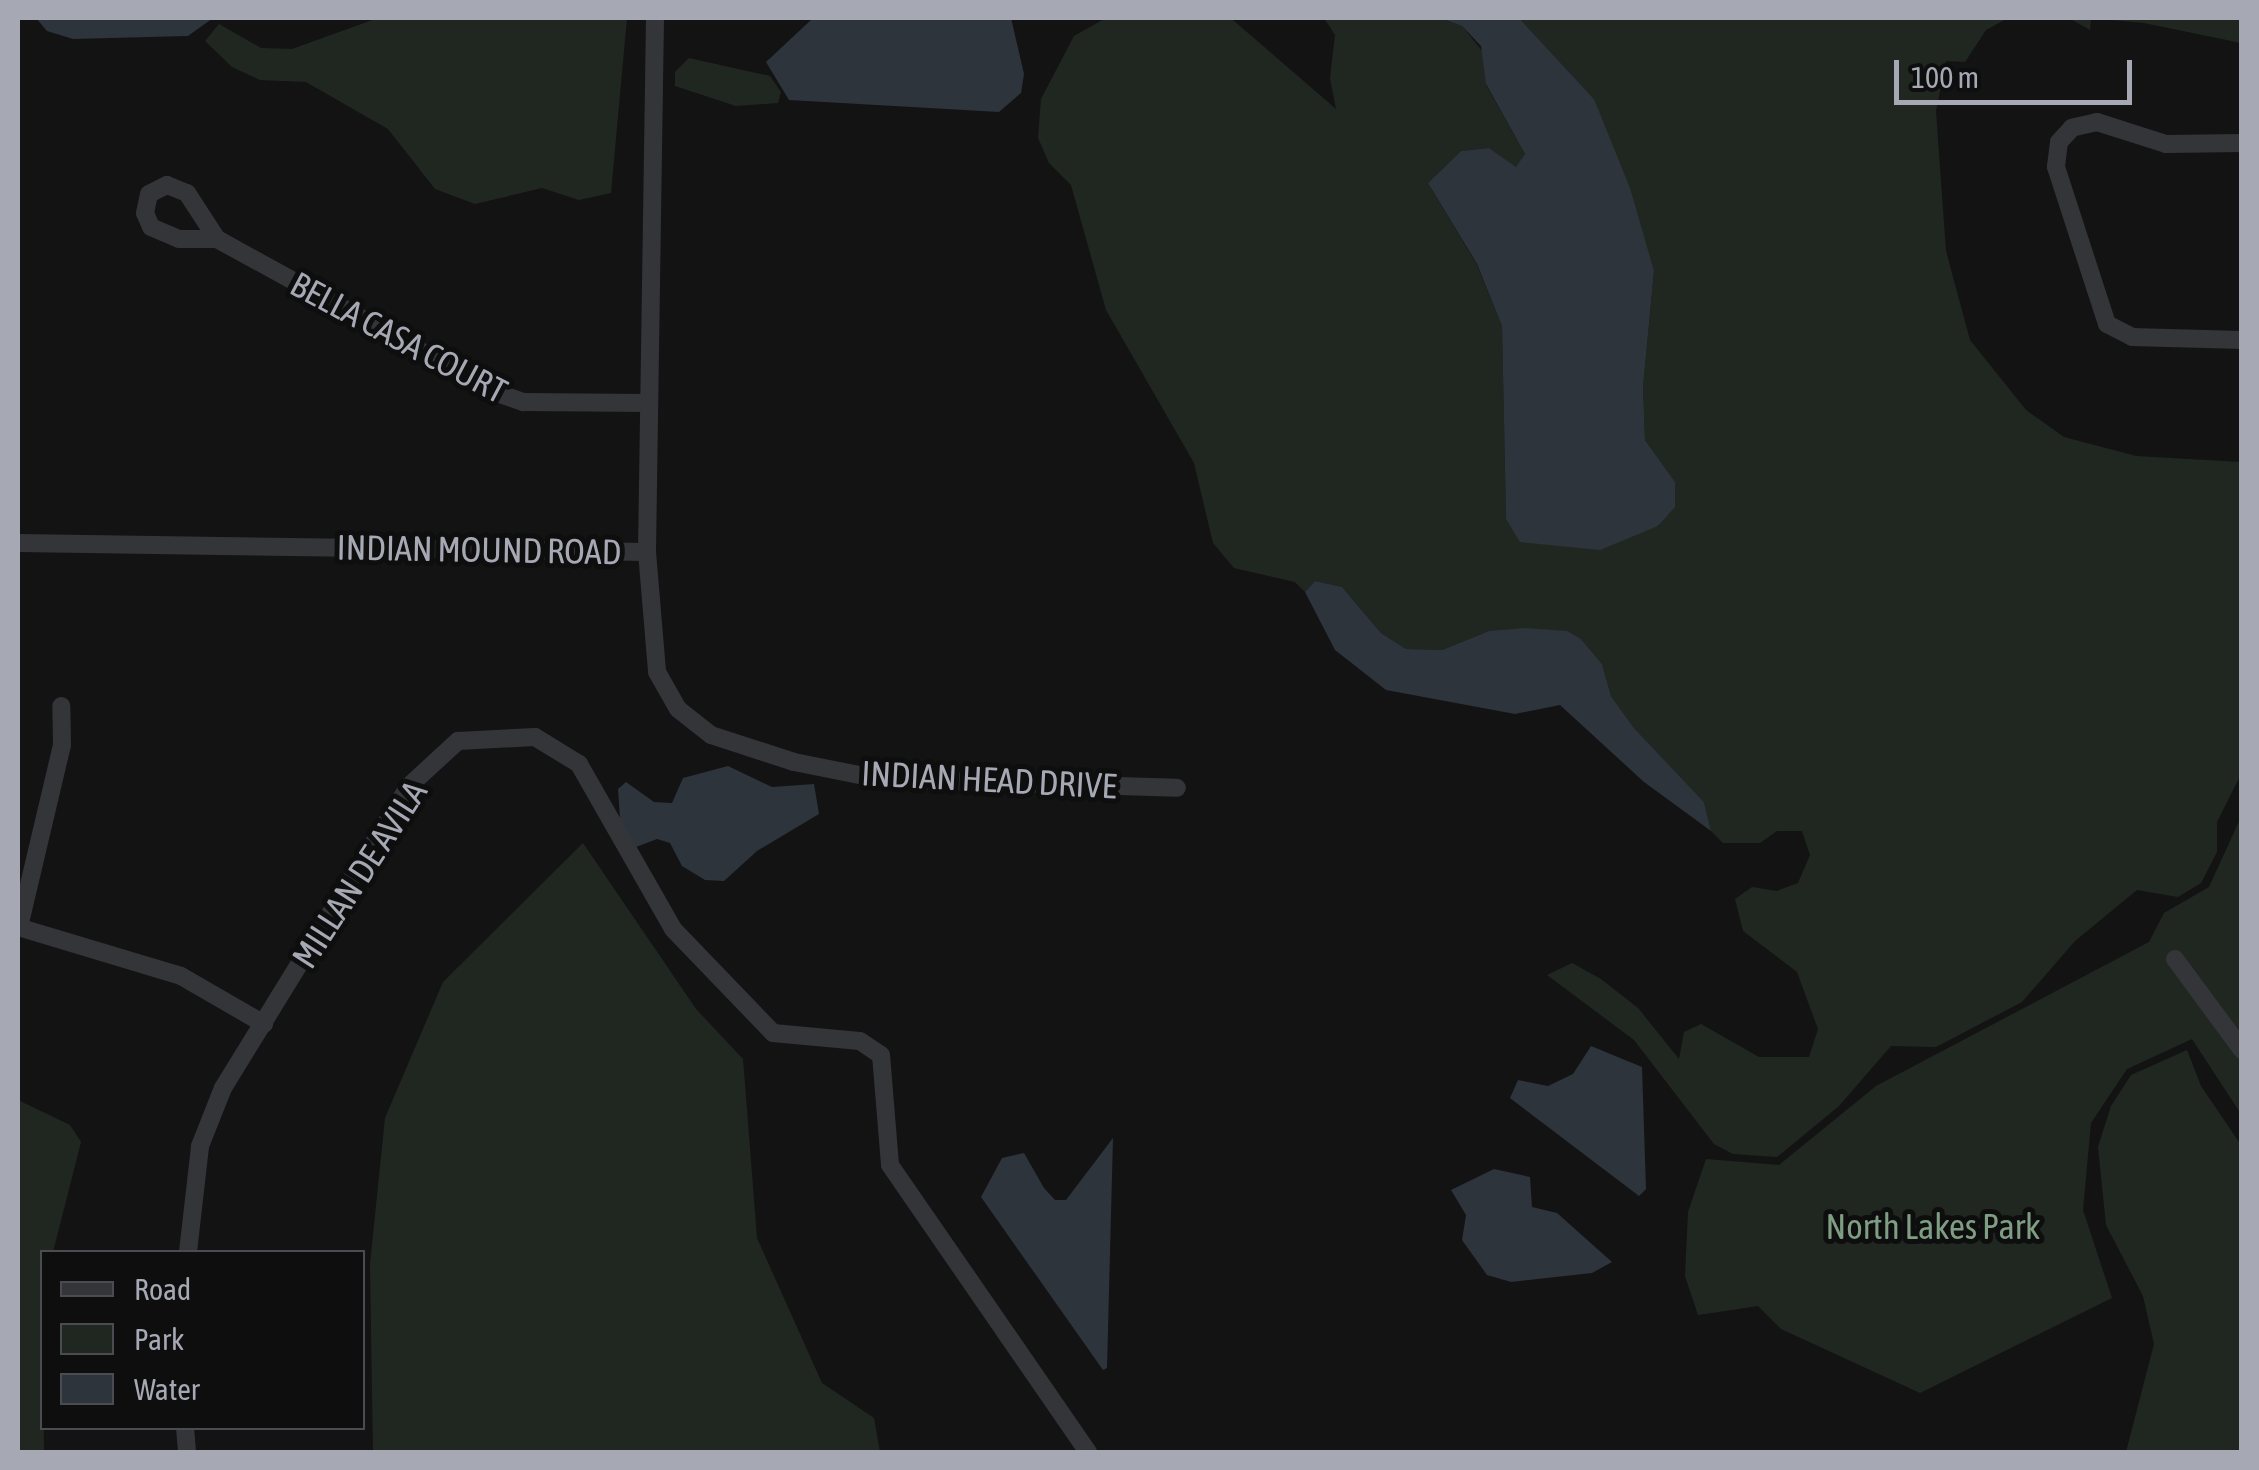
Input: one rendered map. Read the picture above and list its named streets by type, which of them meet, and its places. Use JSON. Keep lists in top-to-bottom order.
{
  "streets": {
    "street": [
      "BELLA CASA COURT",
      "INDIAN MOUND ROAD",
      "INDIAN HEAD DRIVE",
      "MILLAN DE AVILA"
    ]
  },
  "crossings": [
    ["BELLA CASA COURT", "INDIAN MOUND ROAD"],
    ["INDIAN MOUND ROAD", "INDIAN HEAD DRIVE"]
  ],
  "parks": ["North Lakes Park"],
  "legend": ["Road", "Park", "Water"],
  "scale_bar": "100 m"
}
